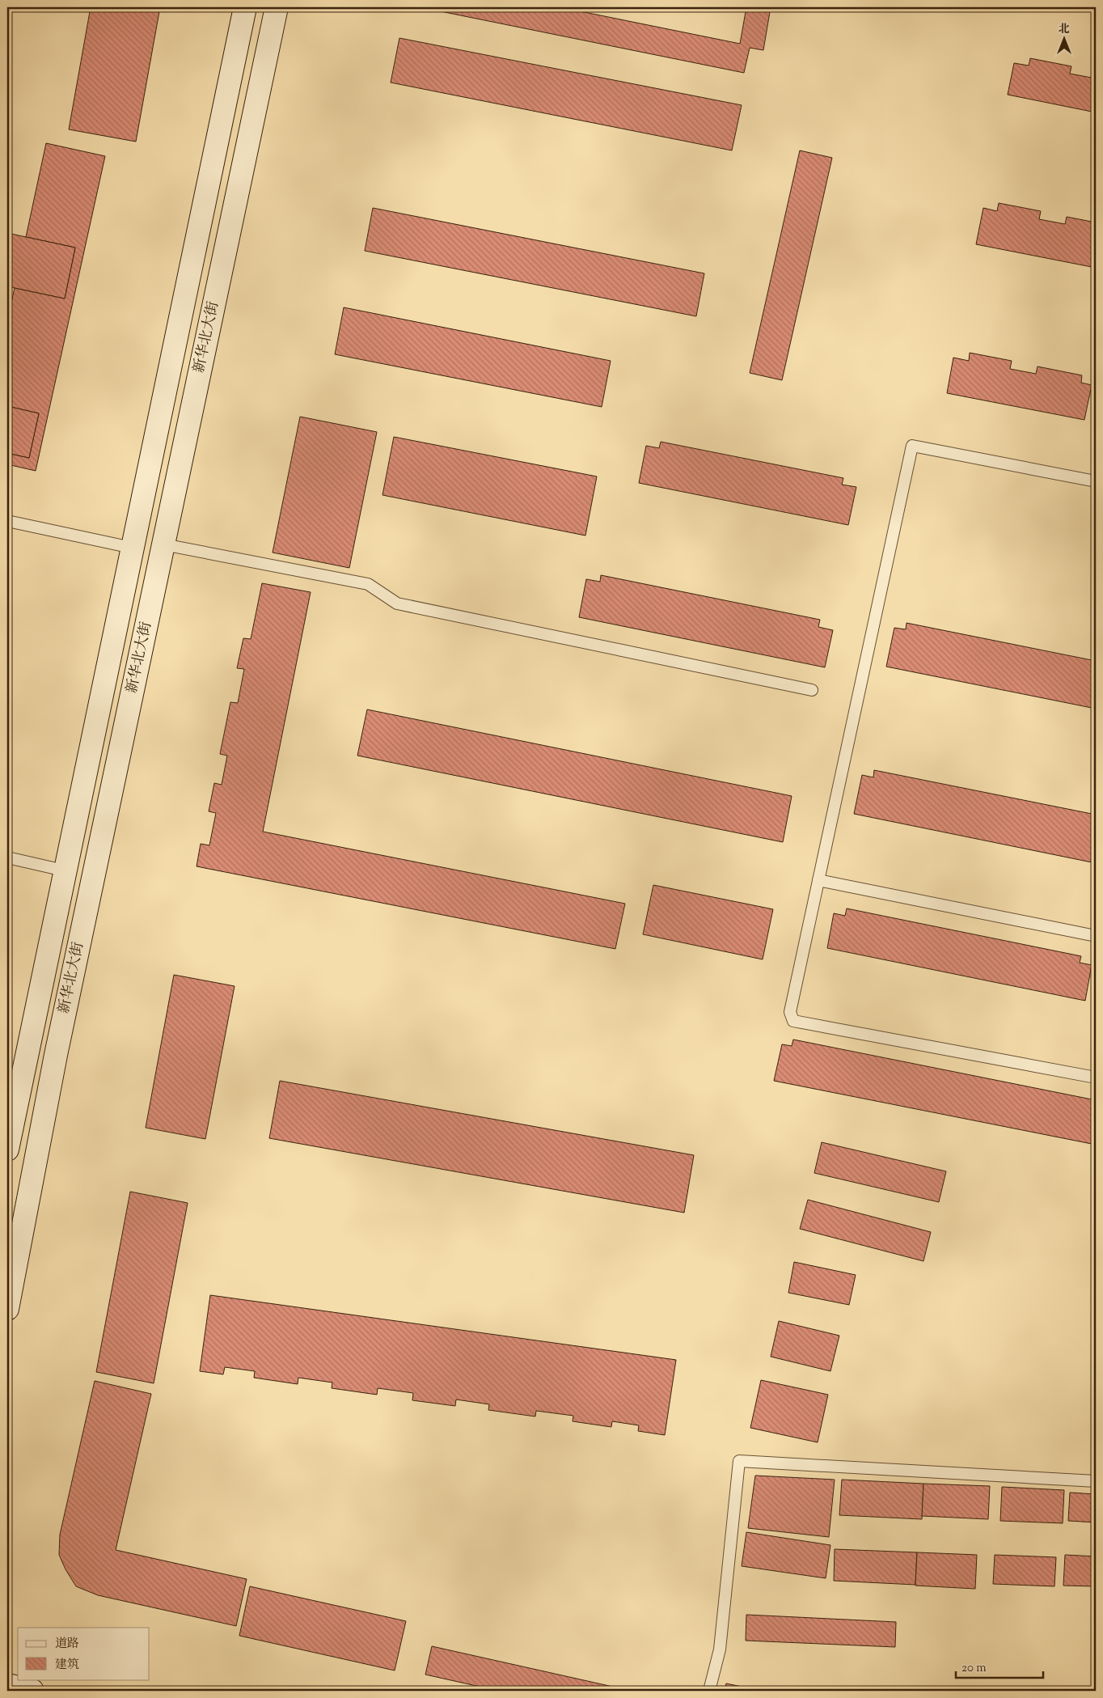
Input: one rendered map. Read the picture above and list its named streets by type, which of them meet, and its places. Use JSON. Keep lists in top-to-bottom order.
{
  "streets": {
    "main road": ["新华北大街"]
  },
  "legend": ["道路", "建筑"],
  "scale_bar": "20 m",
  "north": "top"
}
